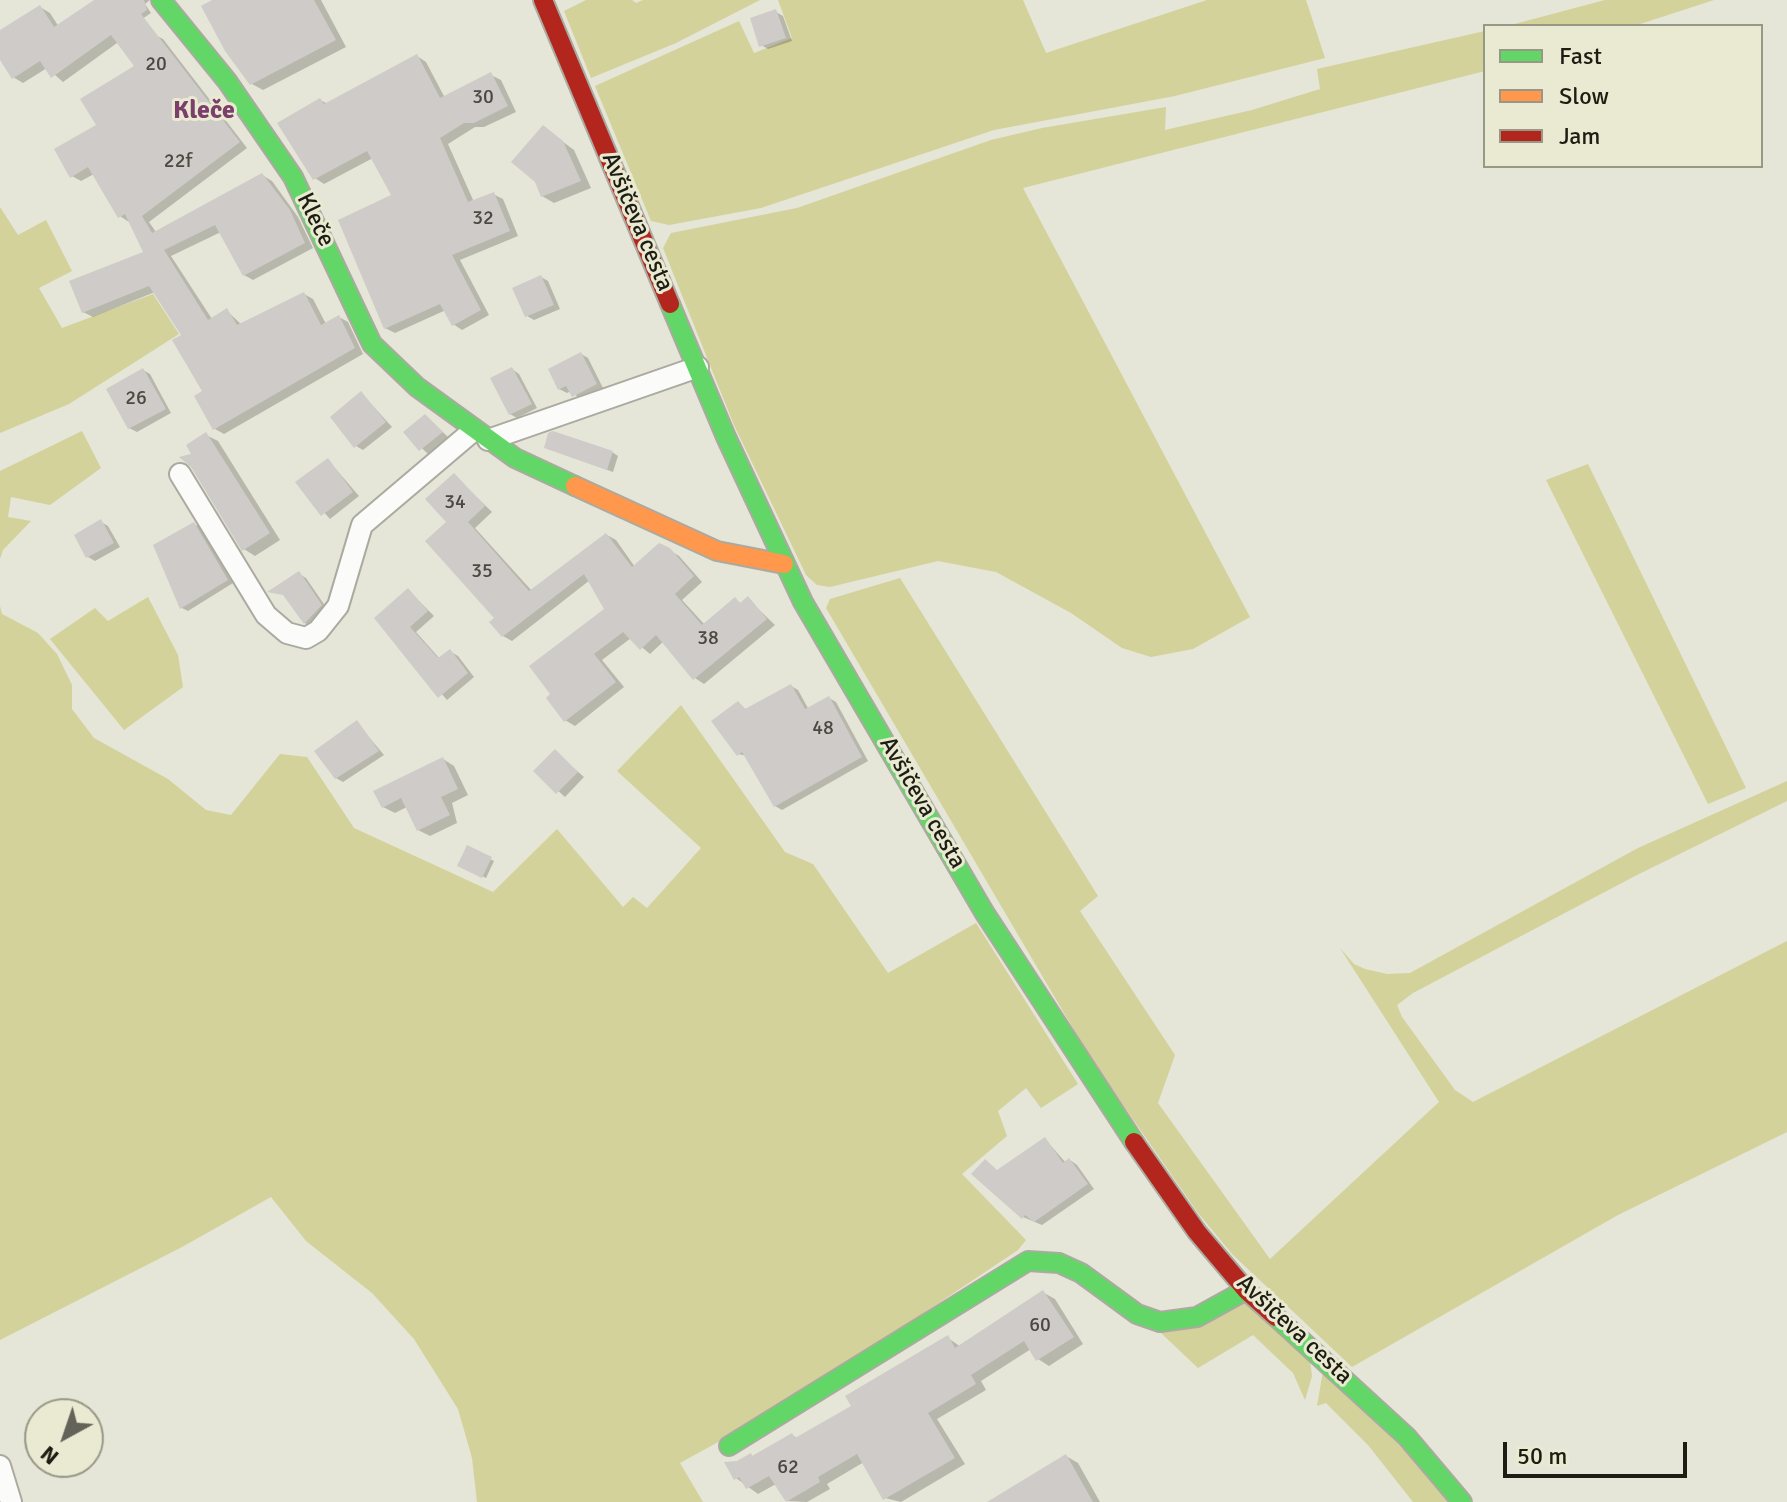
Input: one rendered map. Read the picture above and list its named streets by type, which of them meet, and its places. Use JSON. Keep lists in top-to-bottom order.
{
  "streets": {
    "street": ["Kleče", "Avšičeva cesta"]
  },
  "crossings": [
    ["Kleče", "Avšičeva cesta"]
  ],
  "districts": ["Kleče"],
  "house_numbers": [
    "20",
    "30",
    "22f",
    "32",
    "26",
    "34",
    "35",
    "38",
    "48",
    "60",
    "62"
  ],
  "legend": ["Fast", "Slow", "Jam"],
  "scale_bar": "50 m",
  "north": "bottom left"
}
